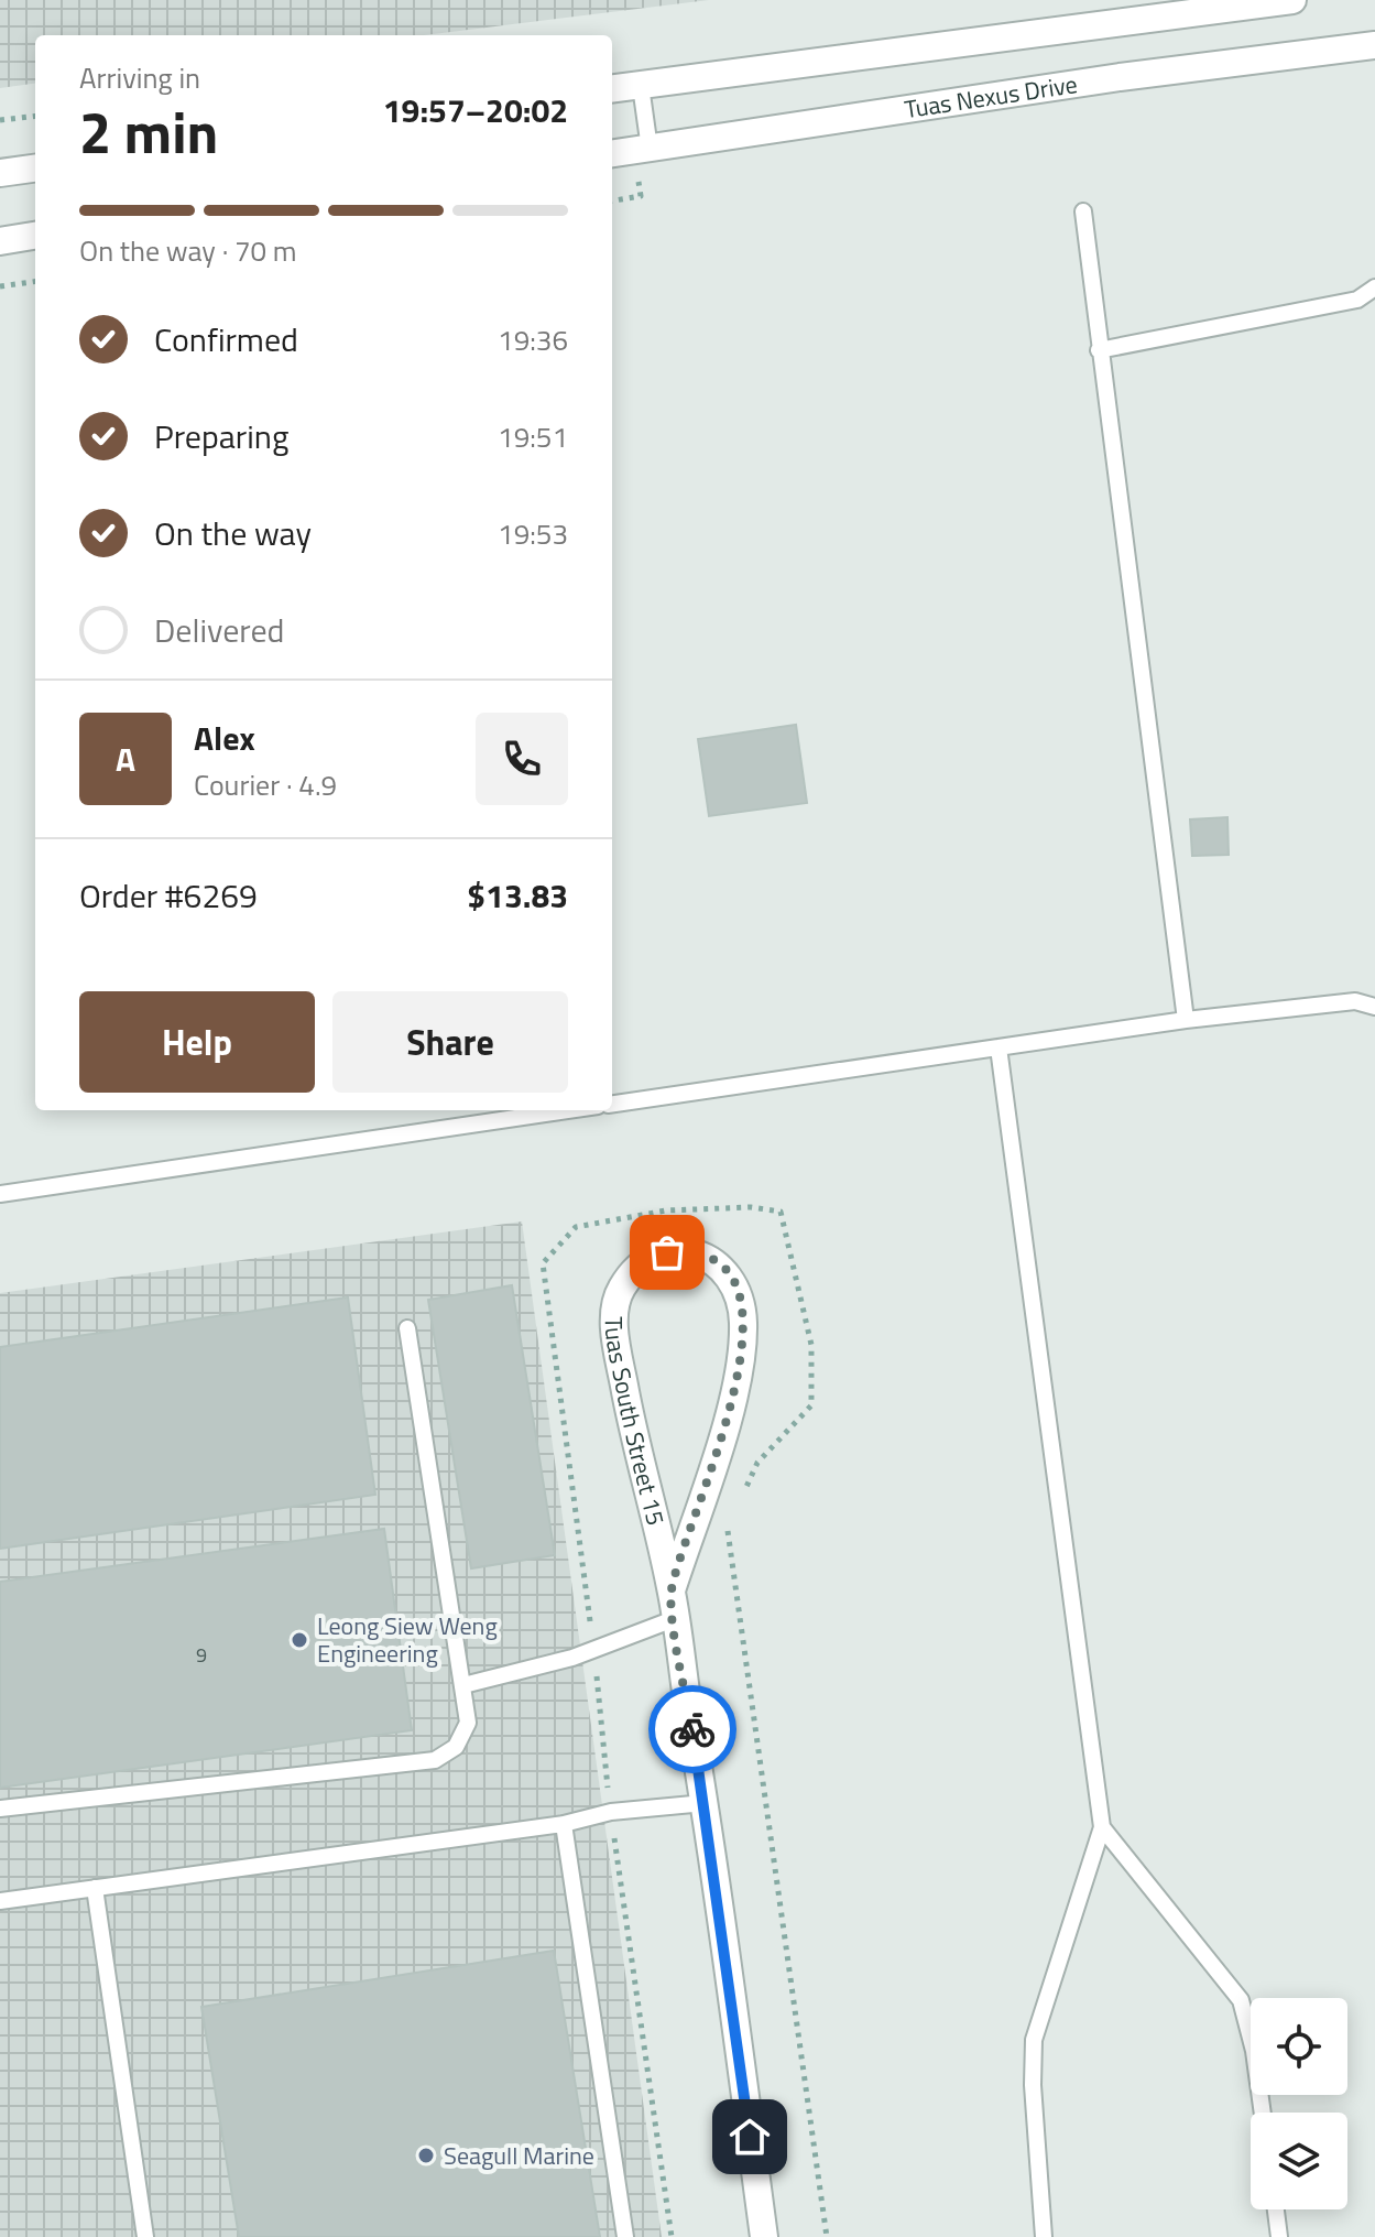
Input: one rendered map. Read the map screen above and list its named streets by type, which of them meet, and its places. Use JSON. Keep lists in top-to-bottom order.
{
  "streets": {
    "street": ["Tuas Nexus Drive", "Tuas South Street 15"]
  },
  "places": ["Leong Siew Weng Engineering", "Seagull Marine"],
  "house_numbers": ["9"],
  "page": {
    "heading": ["2 min", "Arriving in", "19:57–20:02"],
    "panel": [
      "Alex",
      "Courier · 4.9",
      "Order #6269",
      "$13.83"
    ],
    "bar": "On the way · 70 m",
    "list": [
      ["Confirmed", "19:36"],
      ["Preparing", "19:51"],
      ["On the way", "19:53"],
      "Delivered"
    ],
    "round": "A",
    "buttons": ["Help", "Share"]
  }
}
